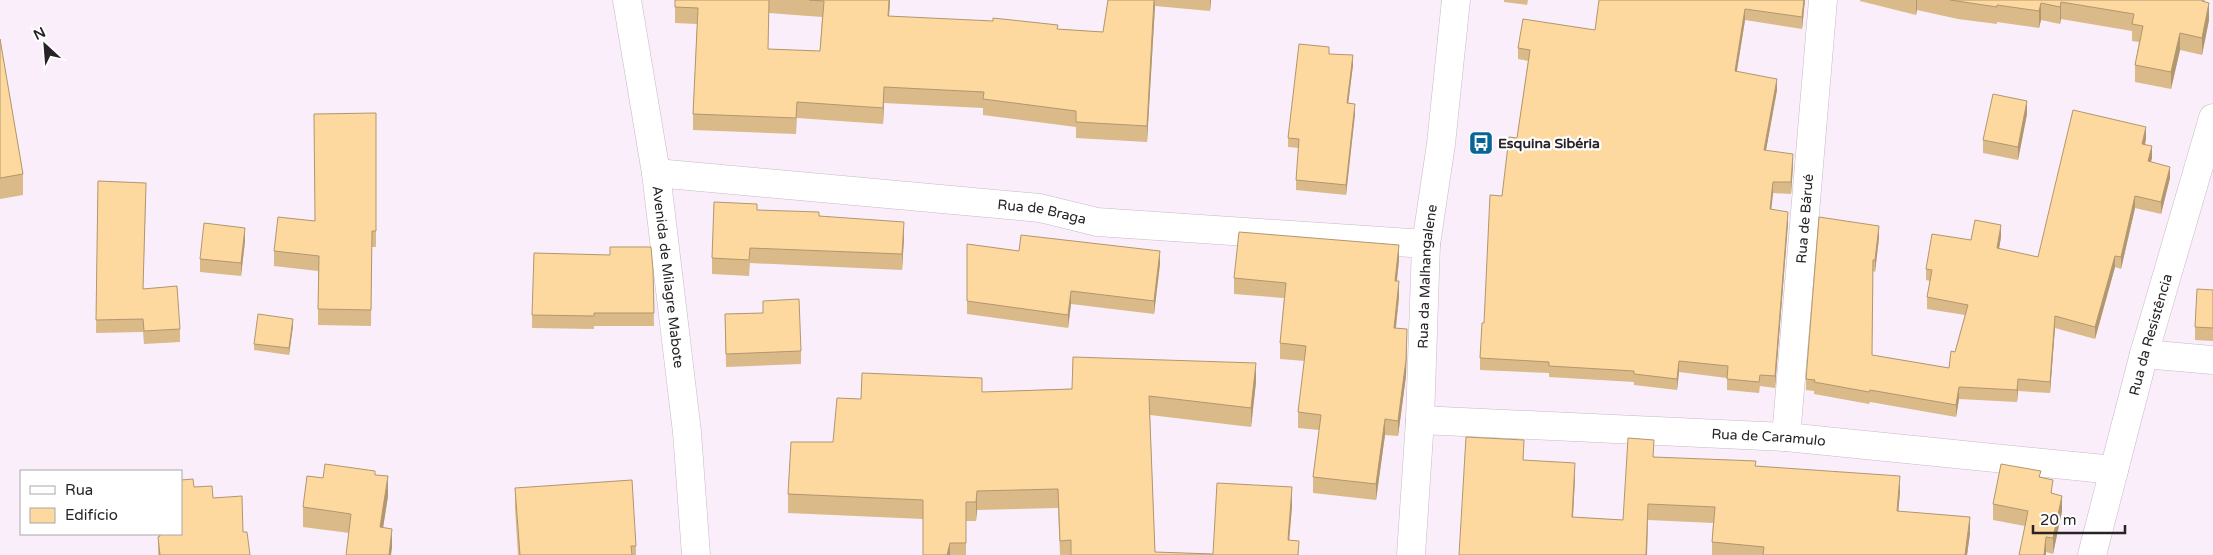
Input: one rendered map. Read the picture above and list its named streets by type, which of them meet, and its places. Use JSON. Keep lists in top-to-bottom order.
{
  "streets": {
    "street": [
      "Rua de Braga",
      "Rua de Bárué",
      "Avenida de Milagre Mabote",
      "Rua da Malhangalene",
      "Rua da Resistência",
      "Rua de Caramulo"
    ]
  },
  "crossings": [
    ["Rua de Braga", "Avenida de Milagre Mabote"],
    ["Rua de Braga", "Rua da Malhangalene"],
    ["Rua de Bárué", "Rua de Caramulo"],
    ["Rua da Malhangalene", "Rua de Caramulo"],
    ["Rua da Resistência", "Rua de Caramulo"]
  ],
  "places": {
    "bus stop": ["Esquina Sibéria"]
  },
  "legend": ["Rua", "Edifício"],
  "scale_bar": "20 m",
  "north": "top left"
}
